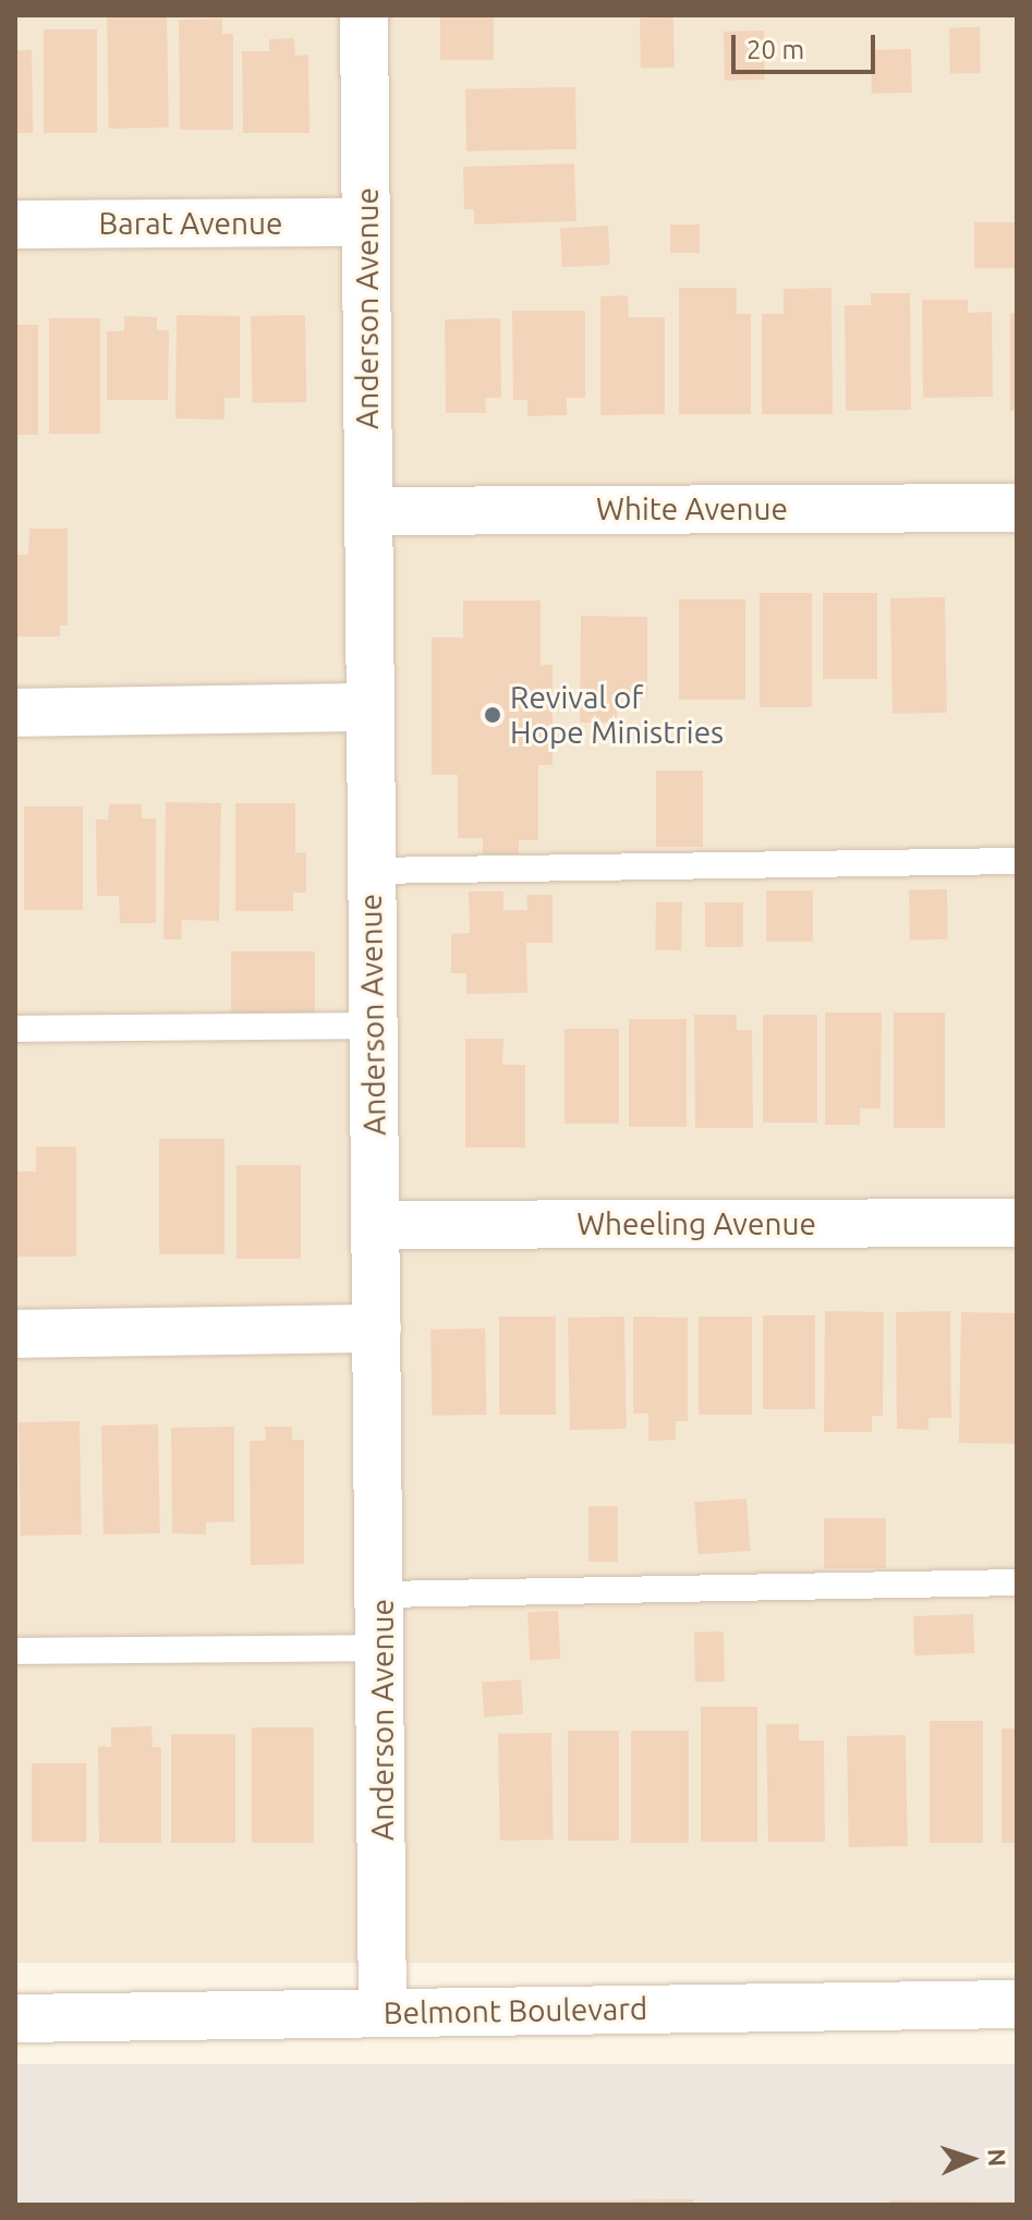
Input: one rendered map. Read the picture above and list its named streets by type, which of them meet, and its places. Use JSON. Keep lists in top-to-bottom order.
{
  "streets": {
    "street": [
      "Barat Avenue",
      "Anderson Avenue",
      "White Avenue",
      "Wheeling Avenue",
      "Belmont Boulevard"
    ]
  },
  "crossings": [
    ["Barat Avenue", "Anderson Avenue"],
    ["Anderson Avenue", "White Avenue"],
    ["Anderson Avenue", "Wheeling Avenue"],
    ["Anderson Avenue", "Belmont Boulevard"]
  ],
  "places": ["Revival of Hope Ministries"],
  "scale_bar": "20 m",
  "north": "right"
}
